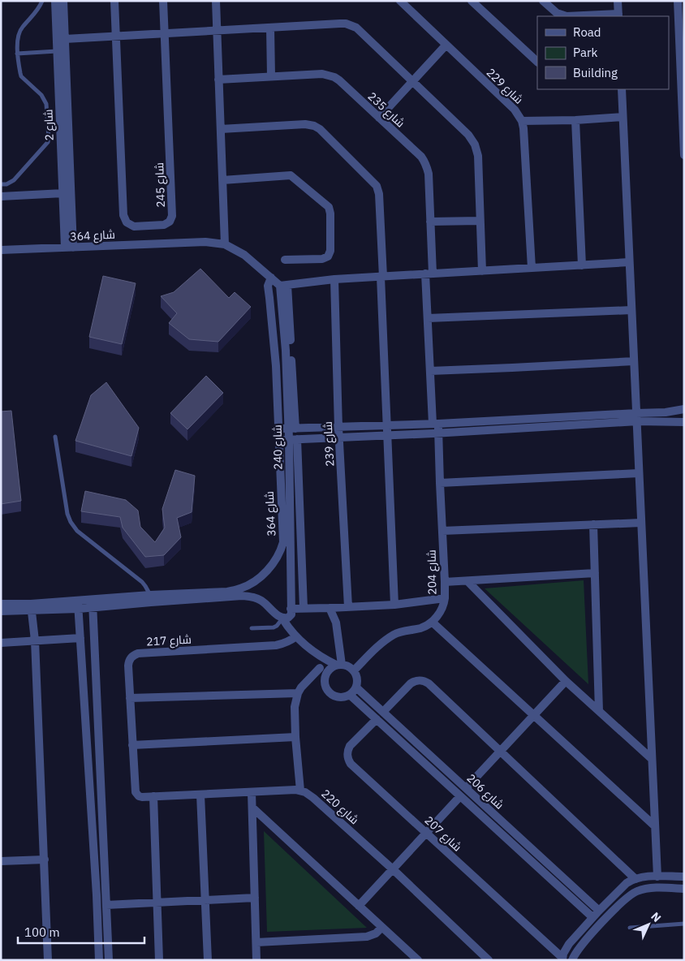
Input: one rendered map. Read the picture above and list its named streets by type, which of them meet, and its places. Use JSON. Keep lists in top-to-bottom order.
{
  "streets": {
    "street": [
      "شارع 229",
      "شارع 235",
      "شارع 2",
      "شارع 245",
      "شارع 364",
      "شارع 239",
      "شارع 240",
      "شارع 204",
      "شارع 217",
      "شارع 206",
      "شارع 220",
      "شارع 207"
    ]
  },
  "crossings": [
    ["شارع 235", "شارع 204"],
    ["شارع 2", "شارع 364"],
    ["شارع 364", "شارع 240"],
    ["شارع 206", "شارع 207"]
  ],
  "legend": ["Road", "Park", "Building"],
  "scale_bar": "100 m",
  "north": "top right"
}
